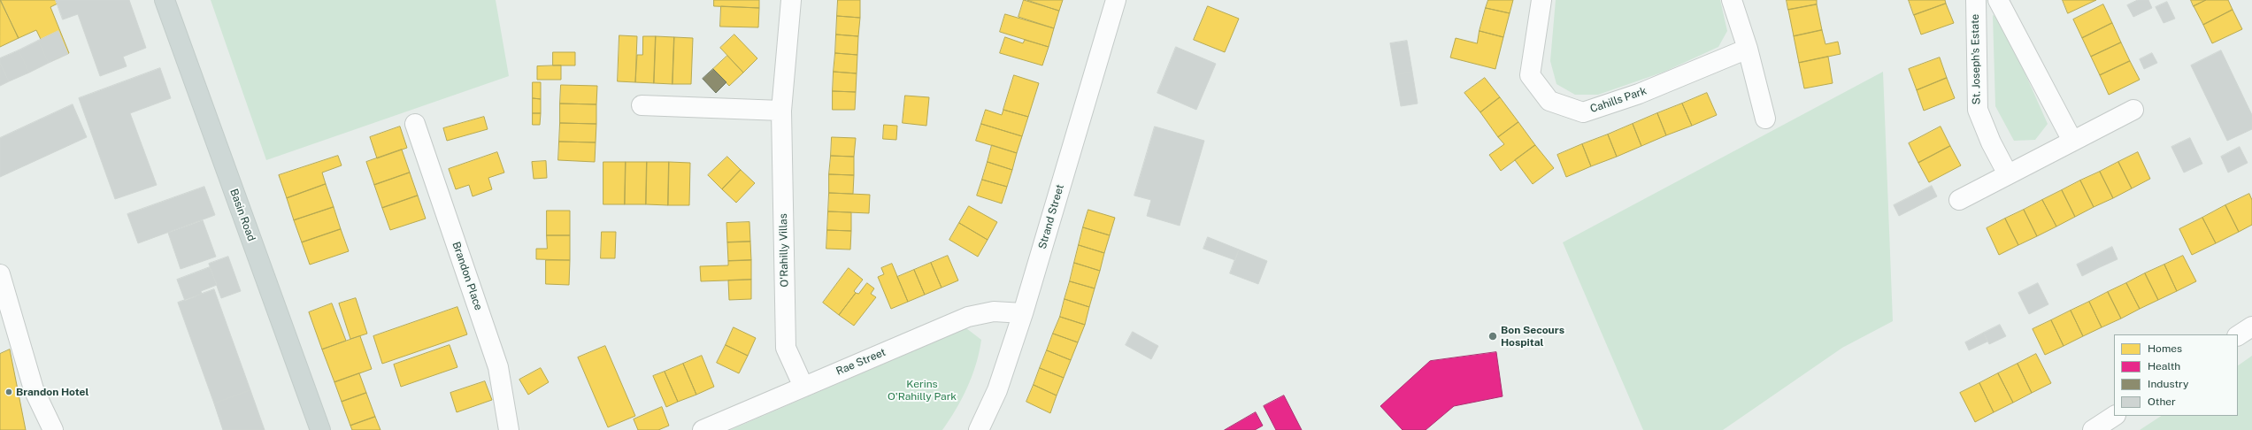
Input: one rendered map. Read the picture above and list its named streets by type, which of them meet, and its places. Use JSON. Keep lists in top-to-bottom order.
{
  "streets": {
    "main road": ["Basin Road"],
    "street": [
      "St. Joseph's Estate",
      "Cahills Park",
      "Strand Street",
      "O'Rahilly Villas",
      "Brandon Place",
      "Rae Street"
    ]
  },
  "crossings": [
    ["Strand Street", "Rae Street"],
    ["O'Rahilly Villas", "Rae Street"]
  ],
  "parks": ["Kerins O'Rahilly Park"],
  "places": ["Bon Secours Hospital", "Brandon Hotel"],
  "legend": [
    "Homes",
    "Health",
    "Industry",
    "Other"
  ]
}
